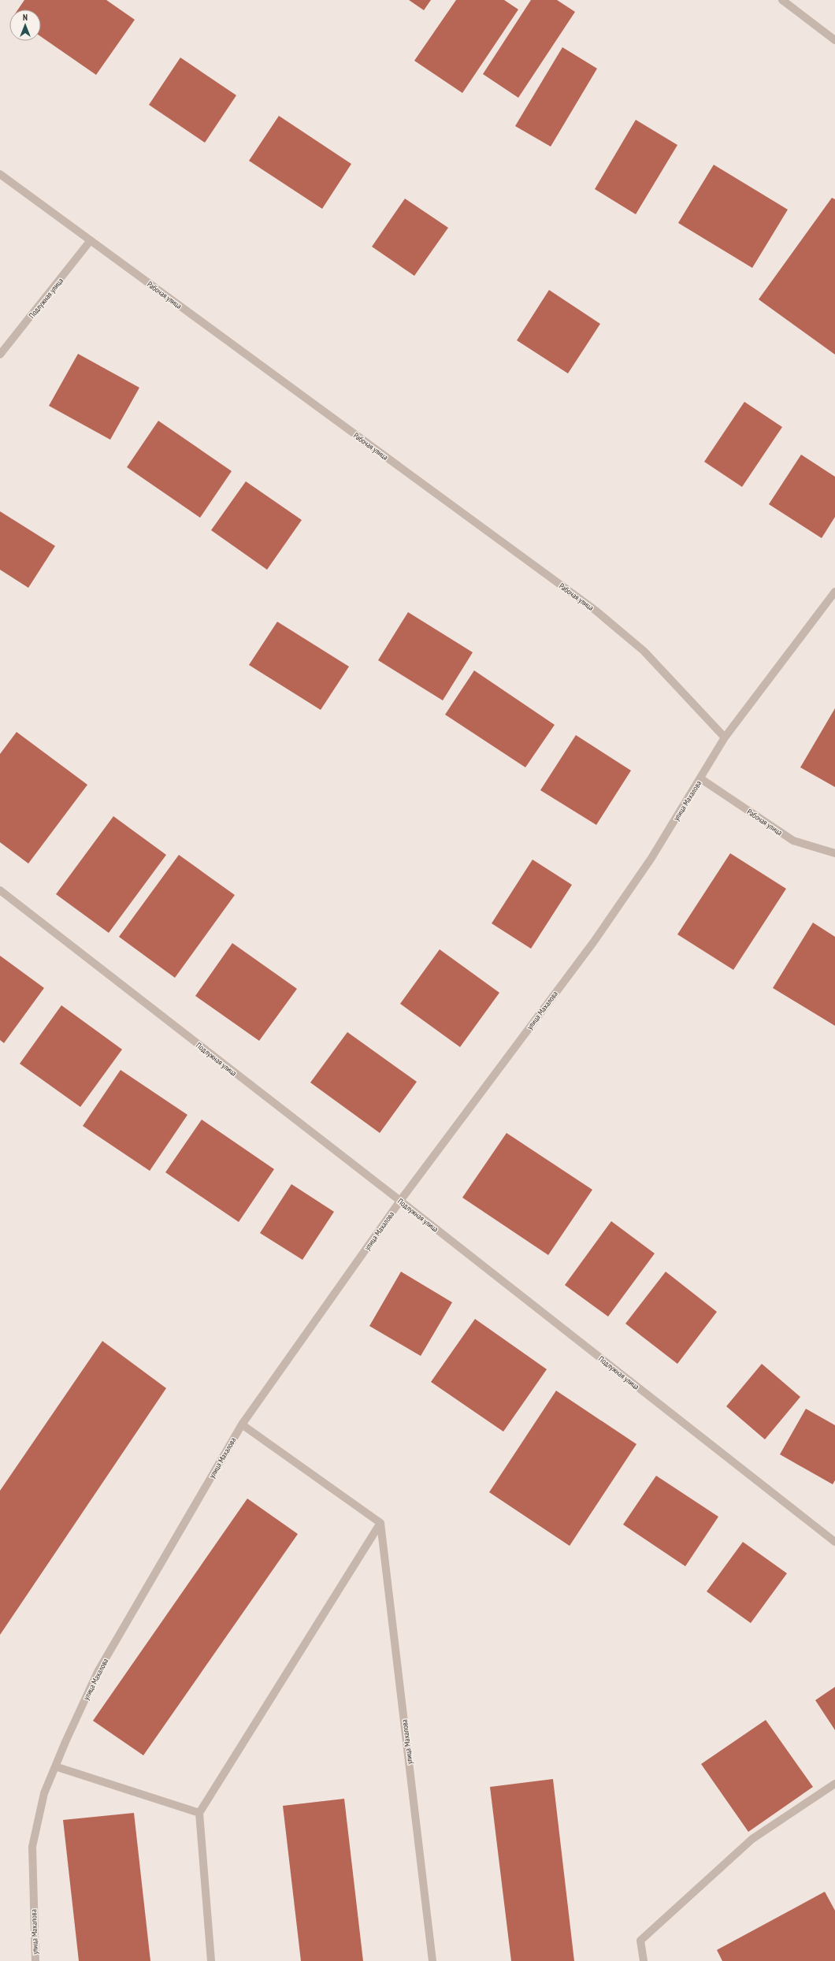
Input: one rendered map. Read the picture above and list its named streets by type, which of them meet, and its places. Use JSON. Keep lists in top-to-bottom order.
{
  "streets": {
    "street": ["Рабочая улица", "Подлужная улица", "улица Махалова"]
  },
  "crossings": [
    ["Рабочая улица", "Подлужная улица"],
    ["Рабочая улица", "улица Махалова"],
    ["Подлужная улица", "улица Махалова"]
  ],
  "north": "top"
}
